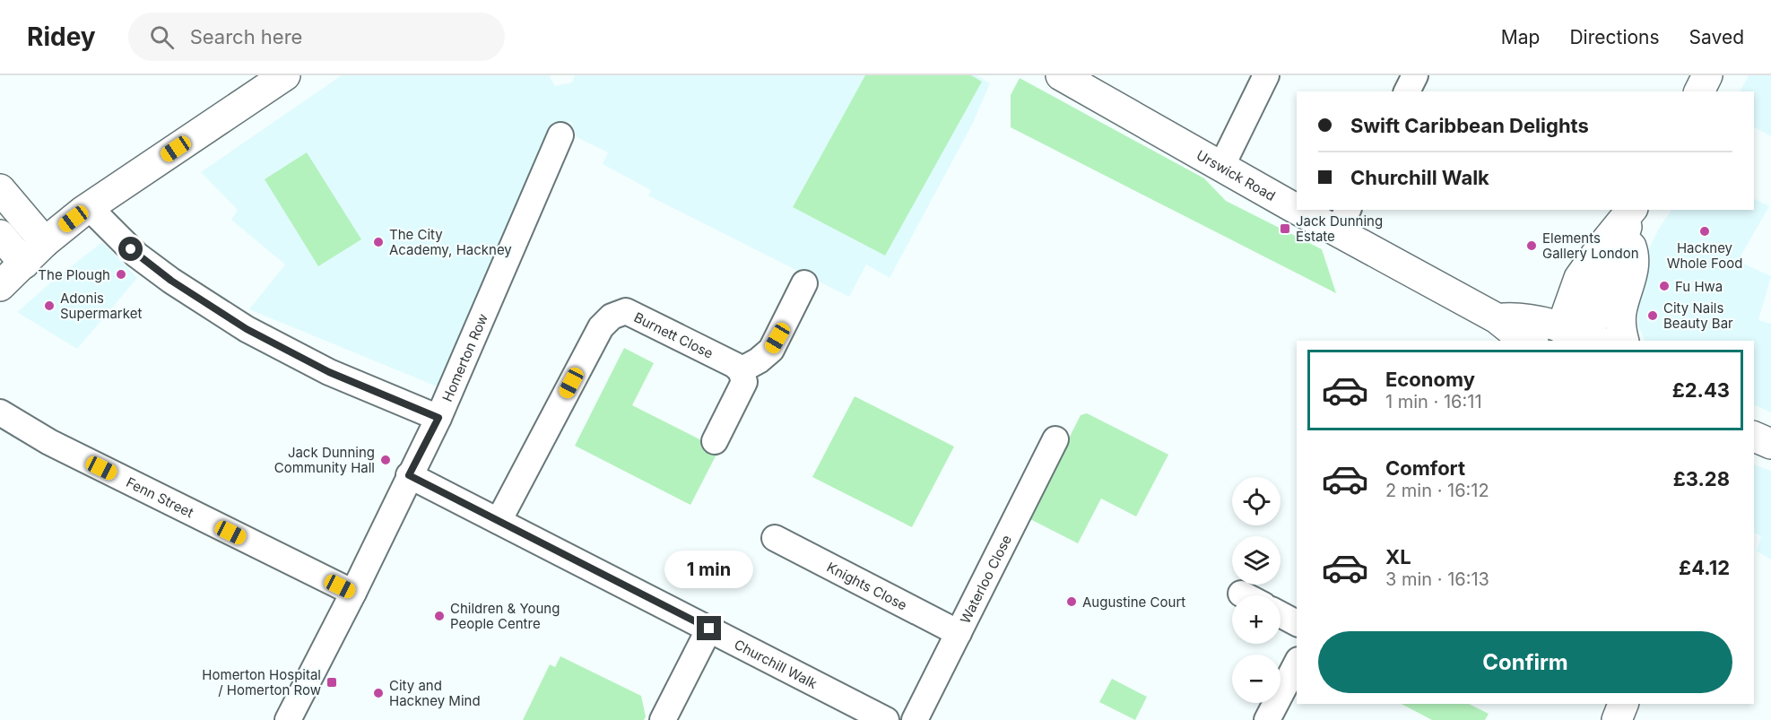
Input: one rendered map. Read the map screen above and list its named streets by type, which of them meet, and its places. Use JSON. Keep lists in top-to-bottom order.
{
  "streets": {
    "main road": ["Urswick Road"],
    "street": [
      "Burnett Close",
      "Homerton Row",
      "Fenn Street",
      "Waterloo Close",
      "Knights Close",
      "Churchill Walk"
    ]
  },
  "crossings": [
    ["Burnett Close", "Churchill Walk"],
    ["Homerton Row", "Fenn Street"],
    ["Homerton Row", "Churchill Walk"],
    ["Waterloo Close", "Knights Close"]
  ],
  "places": {
    "transit": ["Jack Dunning Estate", "Homerton Hospital / Homerton Row"],
    "other": [
      "Hackney Whole Food",
      "The City Academy, Hackney",
      "Elements Gallery London",
      "The Plough",
      "Fu Hwa",
      "Adonis Supermarket",
      "City Nails Beauty Bar",
      "Jack Dunning Community Hall",
      "Augustine Court",
      "Children & Young People Centre",
      "City and Hackney Mind"
    ]
  },
  "page": {
    "header": "Ridey",
    "search": "Search here",
    "nav": ["Map", "Directions", "Saved"],
    "banner": ["Swift Caribbean Delights", "Churchill Walk"],
    "list": [
      {
        "name": "Economy",
        "note": "1 min · 16:11",
        "value": "£2.43"
      },
      {
        "name": "Comfort",
        "note": "2 min · 16:12",
        "value": "£3.28"
      },
      {
        "name": "XL",
        "note": "3 min · 16:13",
        "value": "£4.12"
      }
    ],
    "map_buttons": ["+", "−"],
    "bubble": "1 min",
    "buttons": "Confirm"
  }
}
